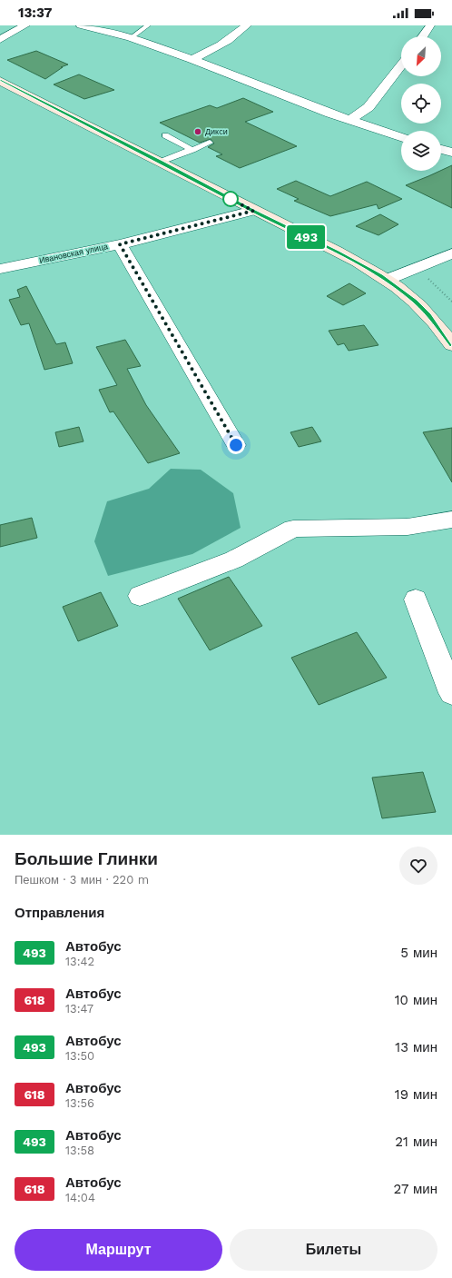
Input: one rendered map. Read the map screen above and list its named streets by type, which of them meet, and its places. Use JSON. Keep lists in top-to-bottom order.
{
  "streets": {
    "street": ["Ивановская улица"]
  },
  "places": ["Дикси"],
  "lines": ["bus line 493"],
  "north": "bottom left",
  "page": {
    "status": "13:37",
    "on_map": "493",
    "heading": [
      ["Большие Глинки", "Пешком · 3 мин · 220 m"],
      "Отправления"
    ],
    "list": [
      {
        "mark": "493",
        "name": "Автобус",
        "note": "13:42",
        "value": "5 мин"
      },
      {
        "mark": "618",
        "name": "Автобус",
        "note": "13:47",
        "value": "10 мин"
      },
      {
        "mark": "493",
        "name": "Автобус",
        "note": "13:50",
        "value": "13 мин"
      },
      {
        "mark": "618",
        "name": "Автобус",
        "note": "13:56",
        "value": "19 мин"
      },
      {
        "mark": "493",
        "name": "Автобус",
        "note": "13:58",
        "value": "21 мин"
      },
      {
        "mark": "618",
        "name": "Автобус",
        "note": "14:04",
        "value": "27 мин"
      }
    ],
    "buttons": ["Маршрут", "Билеты"]
  }
}
